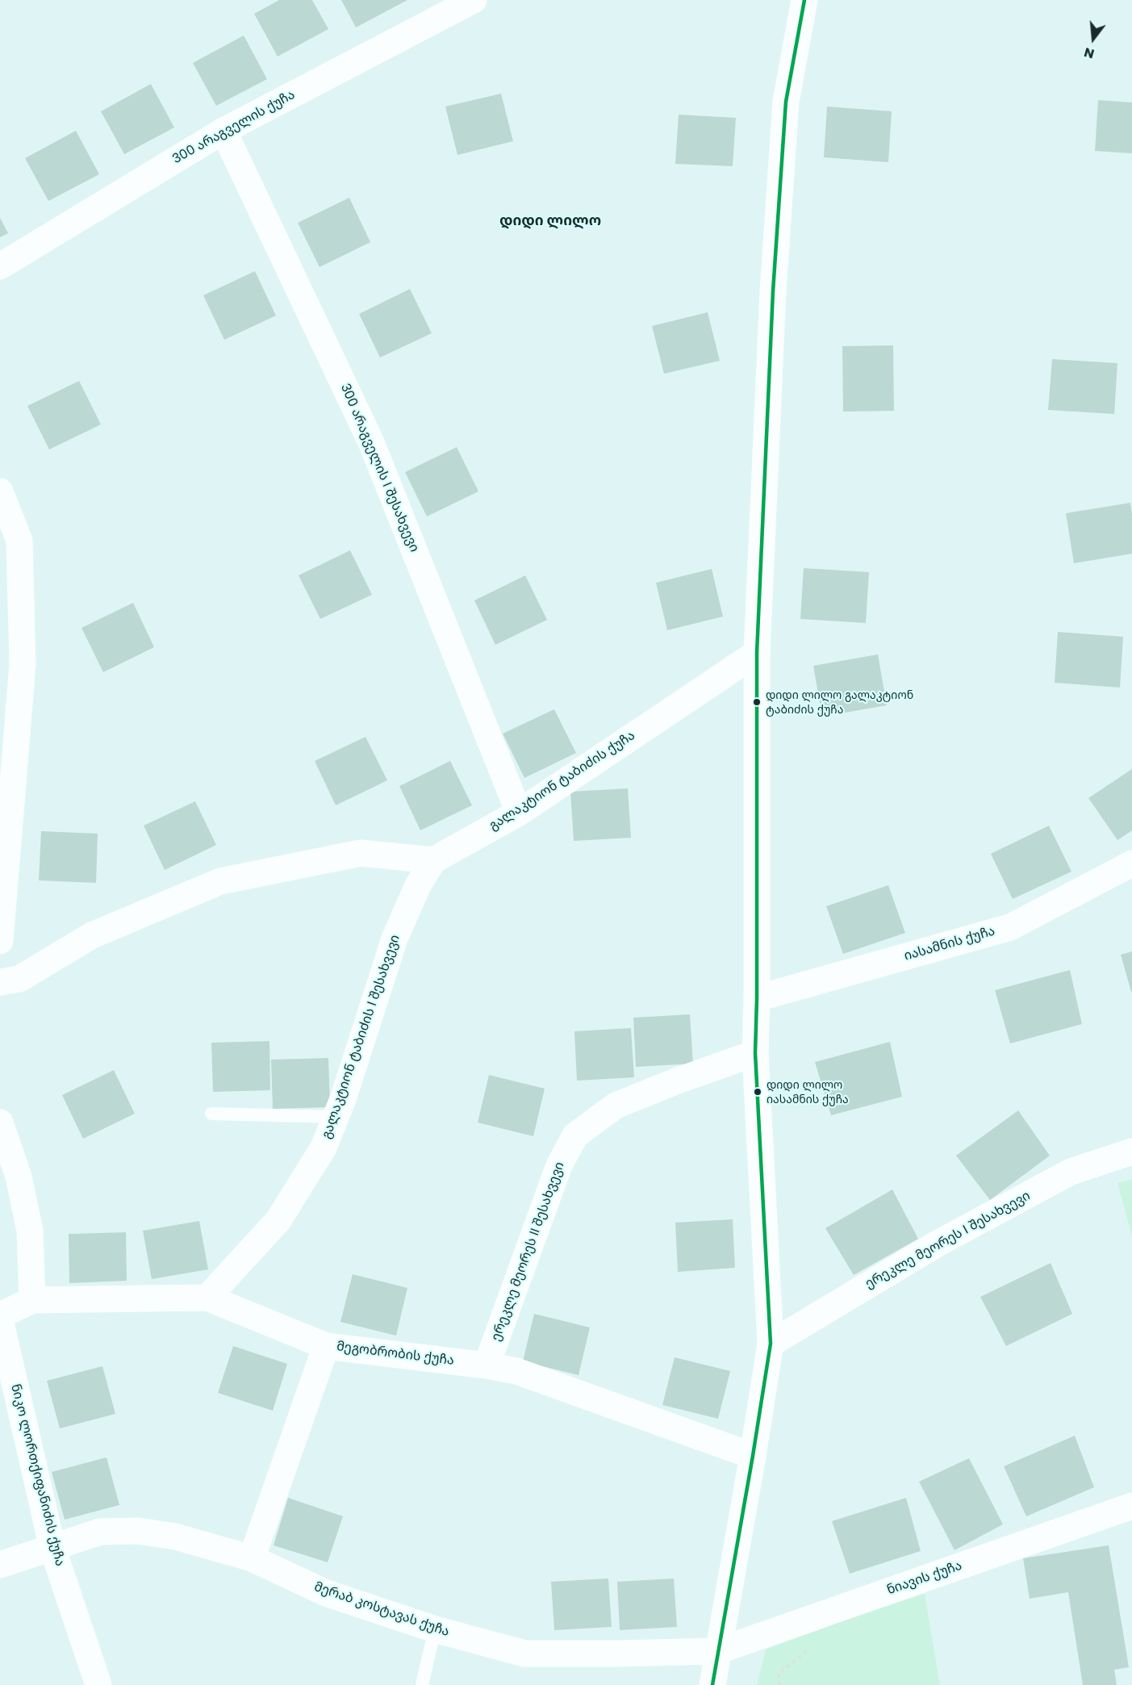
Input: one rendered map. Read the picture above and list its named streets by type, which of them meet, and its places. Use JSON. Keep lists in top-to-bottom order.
{
  "streets": {
    "street": [
      "300 არაგველის ქუჩა",
      "300 არაგველის I შესახვევი",
      "გალაკტიონ ტაბიძის ქუჩა",
      "იასამნის ქუჩა",
      "გალაკტიონ ტაბიძის I შესახვევი",
      "ერეკლე მეორეს I შესახვევი",
      "ერეკლე მეორეს II შესახვევი",
      "მეგობრობის ქუჩა",
      "ნიკო ლორთქიფანიძის ქუჩა",
      "ნიავის ქუჩა",
      "მერაბ კოსტავას ქუჩა"
    ]
  },
  "crossings": [
    ["300 არაგველის ქუჩა", "300 არაგველის I შესახვევი"],
    ["300 არაგველის I შესახვევი", "გალაკტიონ ტაბიძის ქუჩა"],
    ["გალაკტიონ ტაბიძის ქუჩა", "გალაკტიონ ტაბიძის I შესახვევი"],
    ["გალაკტიონ ტაბიძის I შესახვევი", "მეგობრობის ქუჩა"],
    ["ერეკლე მეორეს II შესახვევი", "მეგობრობის ქუჩა"],
    ["ნიკო ლორთქიფანიძის ქუჩა", "მერაბ კოსტავას ქუჩა"],
    ["ნიავის ქუჩა", "მერაბ კოსტავას ქუჩა"]
  ],
  "districts": ["დიდი ლილო"],
  "places": ["დიდი ლილო გალაკტიონ ტაბიძის ქუჩა", "დიდი ლილო იასამნის ქუჩა"],
  "north": "bottom"
}
